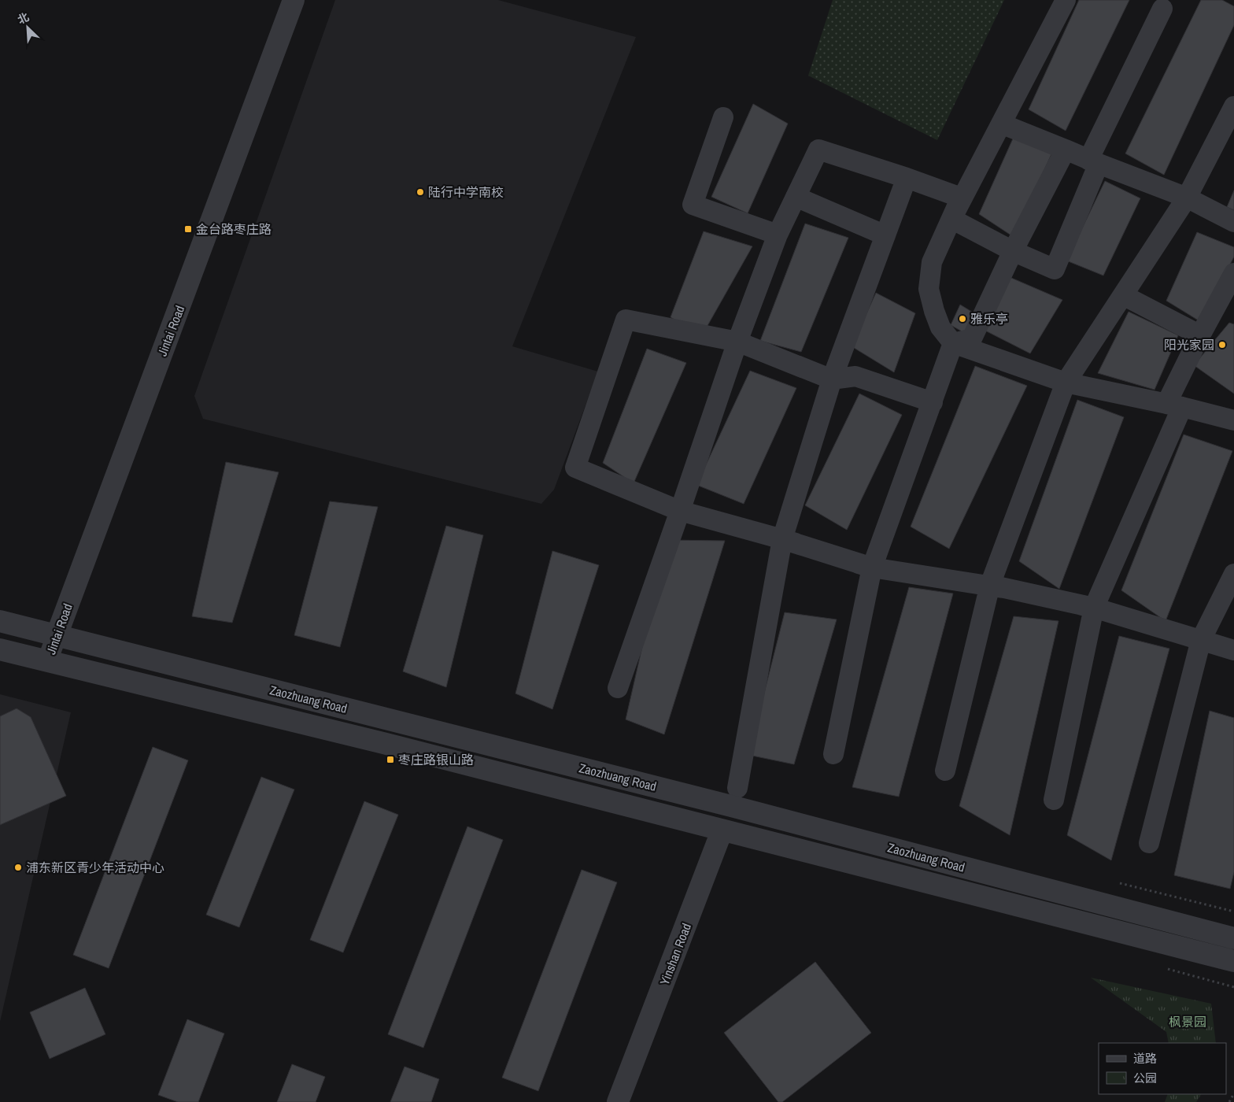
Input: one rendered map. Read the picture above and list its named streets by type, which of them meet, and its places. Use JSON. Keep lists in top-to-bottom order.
{
  "streets": {
    "street": ["Jintai Road", "Zaozhuang Road", "Yinshan Road"]
  },
  "crossings": [
    ["Jintai Road", "Zaozhuang Road"],
    ["Zaozhuang Road", "Yinshan Road"]
  ],
  "parks": ["枫景园"],
  "places": {
    "other": [
      "陆行中学南校",
      "雅乐亭",
      "阳光家园",
      "浦东新区青少年活动中心"
    ],
    "transit": ["金台路枣庄路", "枣庄路银山路"]
  },
  "legend": ["道路", "公园"],
  "north": "top left"
}
